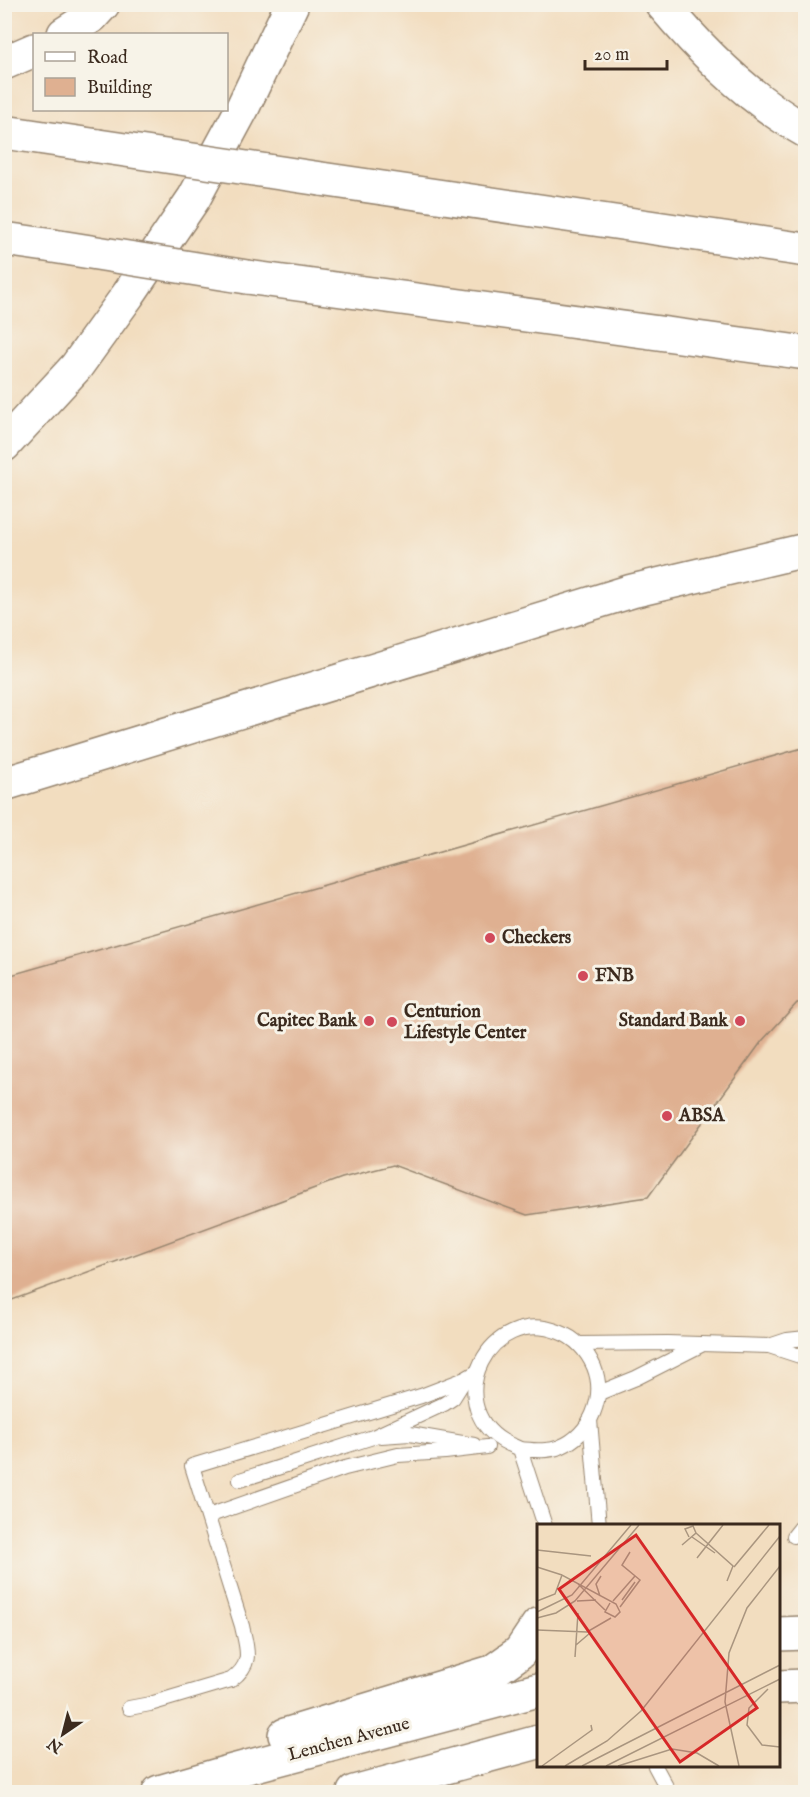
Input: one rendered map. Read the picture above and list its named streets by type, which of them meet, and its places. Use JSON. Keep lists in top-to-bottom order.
{
  "streets": {
    "main road": ["Lenchen Avenue"]
  },
  "places": [
    "Checkers",
    "FNB",
    "Capitec Bank",
    "Standard Bank",
    "Centurion Lifestyle Center",
    "ABSA"
  ],
  "legend": ["Road", "Building"],
  "scale_bar": "20 m",
  "north": "bottom left"
}
